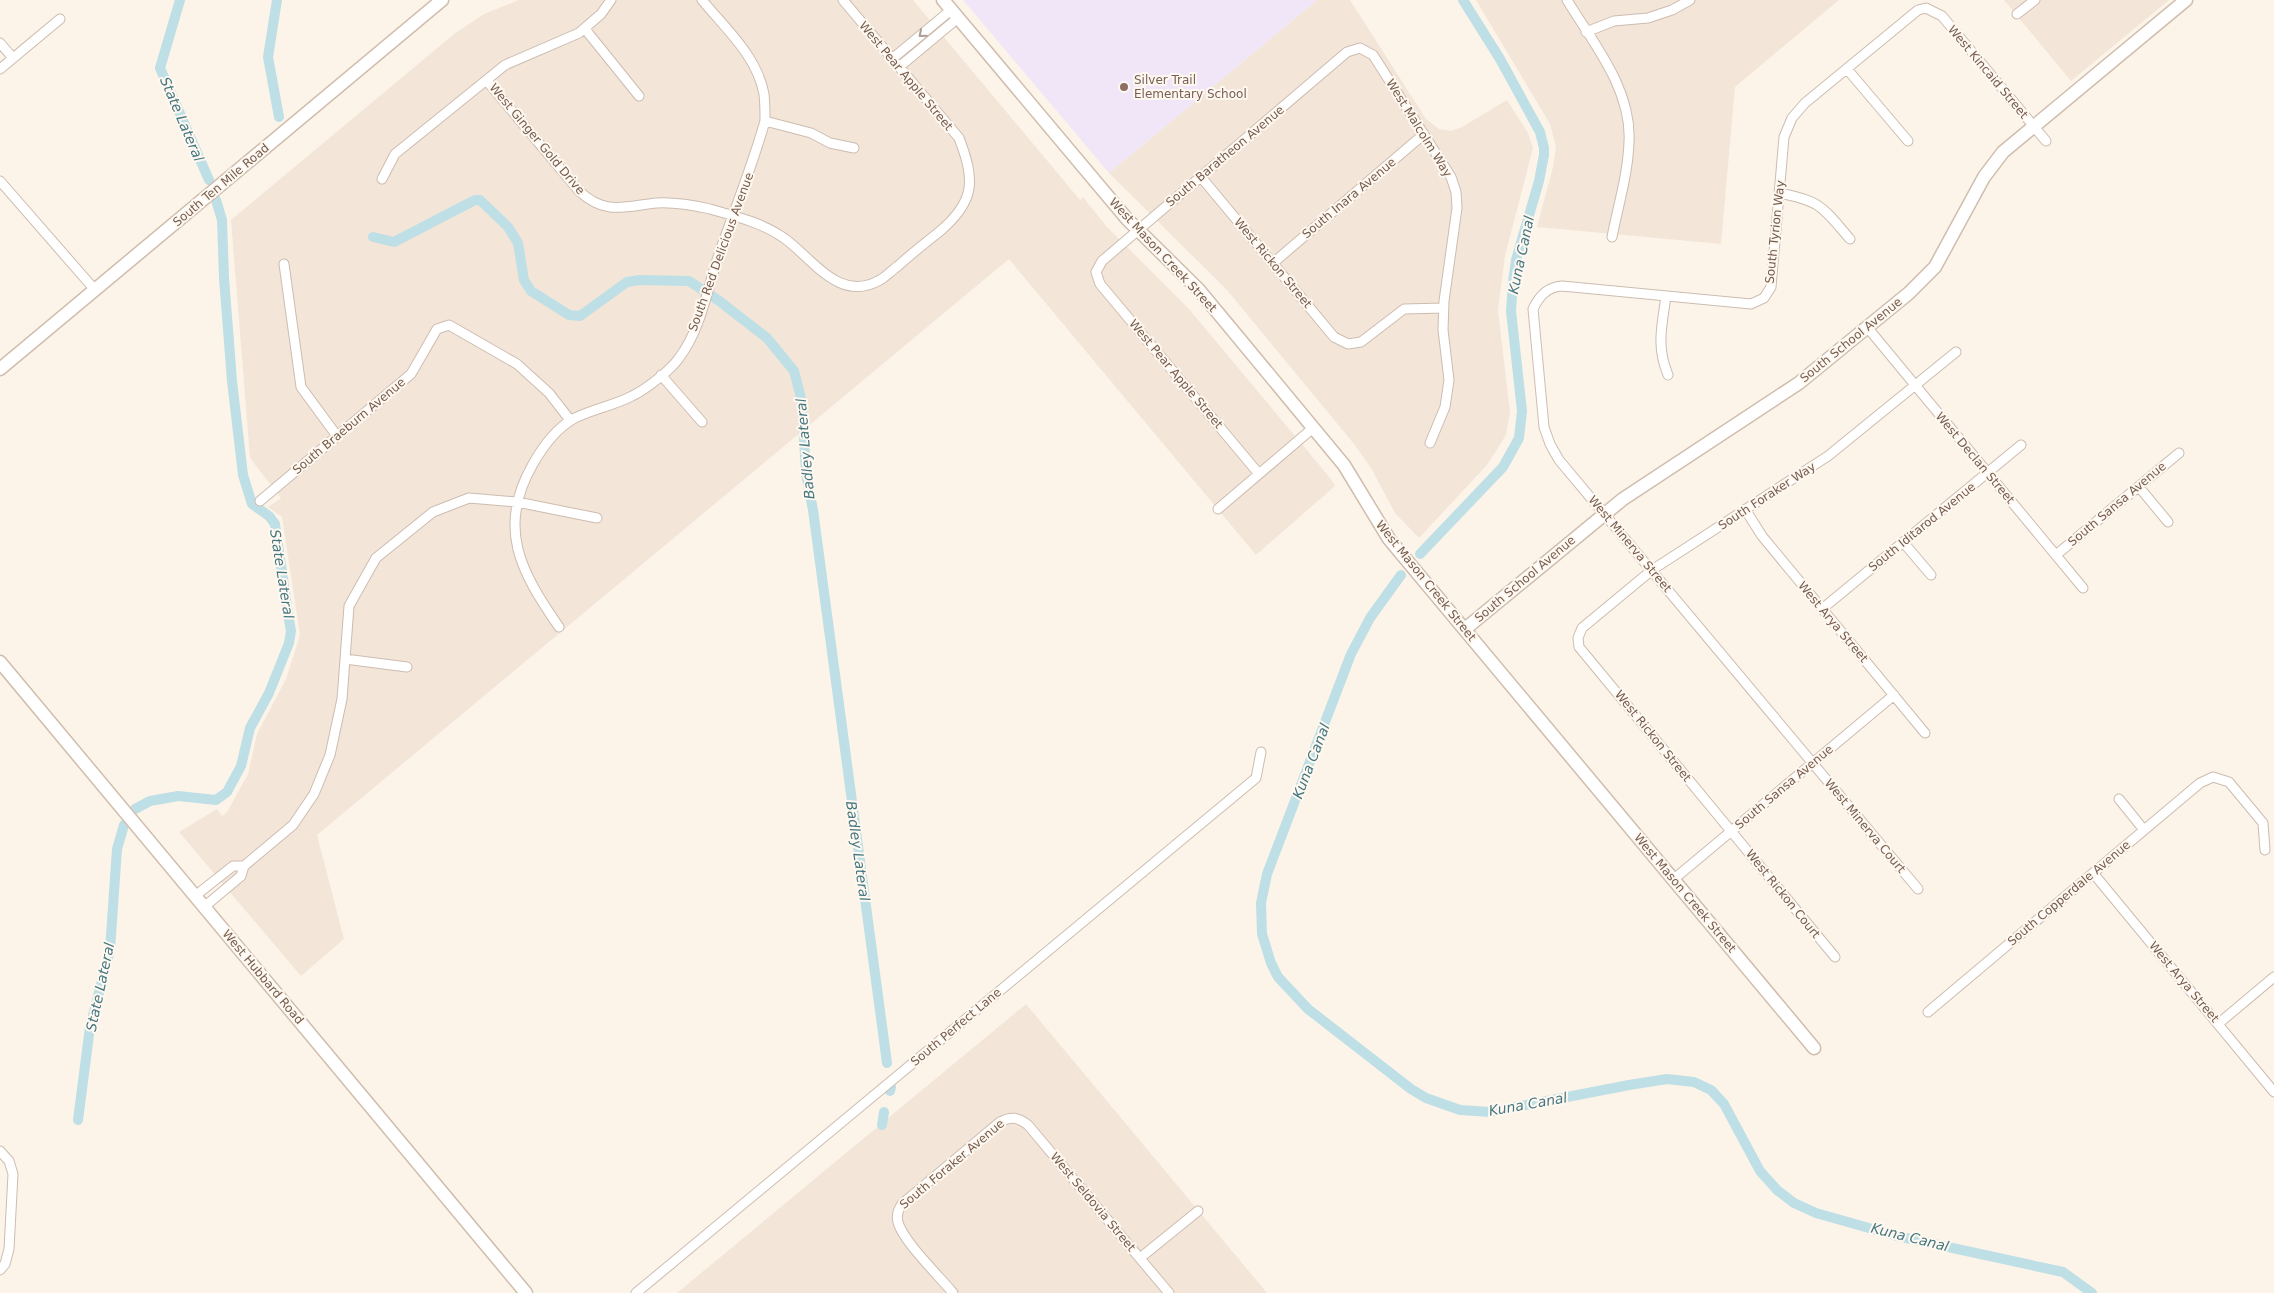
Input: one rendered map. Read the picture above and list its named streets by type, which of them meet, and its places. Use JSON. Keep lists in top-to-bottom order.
{
  "streets": {
    "street": [
      "West Kincaid Street",
      "West Pear Apple Street",
      "West Malcolm Way",
      "West Ginger Gold Drive",
      "South Baratheon Avenue",
      "South Ten Mile Road",
      "South Inara Avenue",
      "South Tyrion Way",
      "South Red Delicious Avenue",
      "West Mason Creek Street",
      "West Rickon Street",
      "South School Avenue",
      "South Braeburn Avenue",
      "West Declan Street",
      "South Foraker Way",
      "South Sansa Avenue",
      "South Iditarod Avenue",
      "West Minerva Street",
      "West Arya Street",
      "West Minerva Court",
      "South Copperdale Avenue",
      "West Rickon Court",
      "West Hubbard Road",
      "South Perfect Lane",
      "South Foraker Avenue",
      "West Seldovia Street"
    ]
  },
  "crossings": [
    ["West Kincaid Street", "South Tyrion Way"],
    ["West Kincaid Street", "South School Avenue"],
    ["West Pear Apple Street", "West Ginger Gold Drive"],
    ["West Pear Apple Street", "South Baratheon Avenue"],
    ["West Malcolm Way", "South Baratheon Avenue"],
    ["West Malcolm Way", "South Inara Avenue"],
    ["West Malcolm Way", "West Rickon Street"],
    ["West Ginger Gold Drive", "South Red Delicious Avenue"],
    ["South Baratheon Avenue", "West Mason Creek Street"],
    ["South Baratheon Avenue", "West Rickon Street"],
    ["South Inara Avenue", "West Rickon Street"],
    ["South Tyrion Way", "West Minerva Street"],
    ["South Red Delicious Avenue", "South Braeburn Avenue"],
    ["West Mason Creek Street", "South School Avenue"],
    ["West Mason Creek Street", "South Sansa Avenue"],
    ["West Rickon Street", "South Foraker Way"],
    ["West Rickon Street", "South Sansa Avenue"],
    ["West Rickon Street", "West Rickon Court"],
    ["South School Avenue", "West Declan Street"],
    ["South School Avenue", "West Minerva Street"],
    ["West Declan Street", "South Foraker Way"],
    ["West Declan Street", "South Sansa Avenue"],
    ["West Declan Street", "South Iditarod Avenue"],
    ["South Foraker Way", "West Minerva Street"],
    ["South Foraker Way", "West Arya Street"],
    ["South Sansa Avenue", "West Minerva Street"],
    ["South Sansa Avenue", "West Arya Street"],
    ["South Sansa Avenue", "West Minerva Court"],
    ["South Sansa Avenue", "West Rickon Court"],
    ["South Iditarod Avenue", "West Arya Street"],
    ["West Minerva Street", "West Minerva Court"],
    ["West Arya Street", "South Copperdale Avenue"],
    ["South Foraker Avenue", "West Seldovia Street"]
  ],
  "water": ["State Lateral", "Kuna Canal", "Badley Lateral"],
  "places": ["Silver Trail Elementary School"]
}
